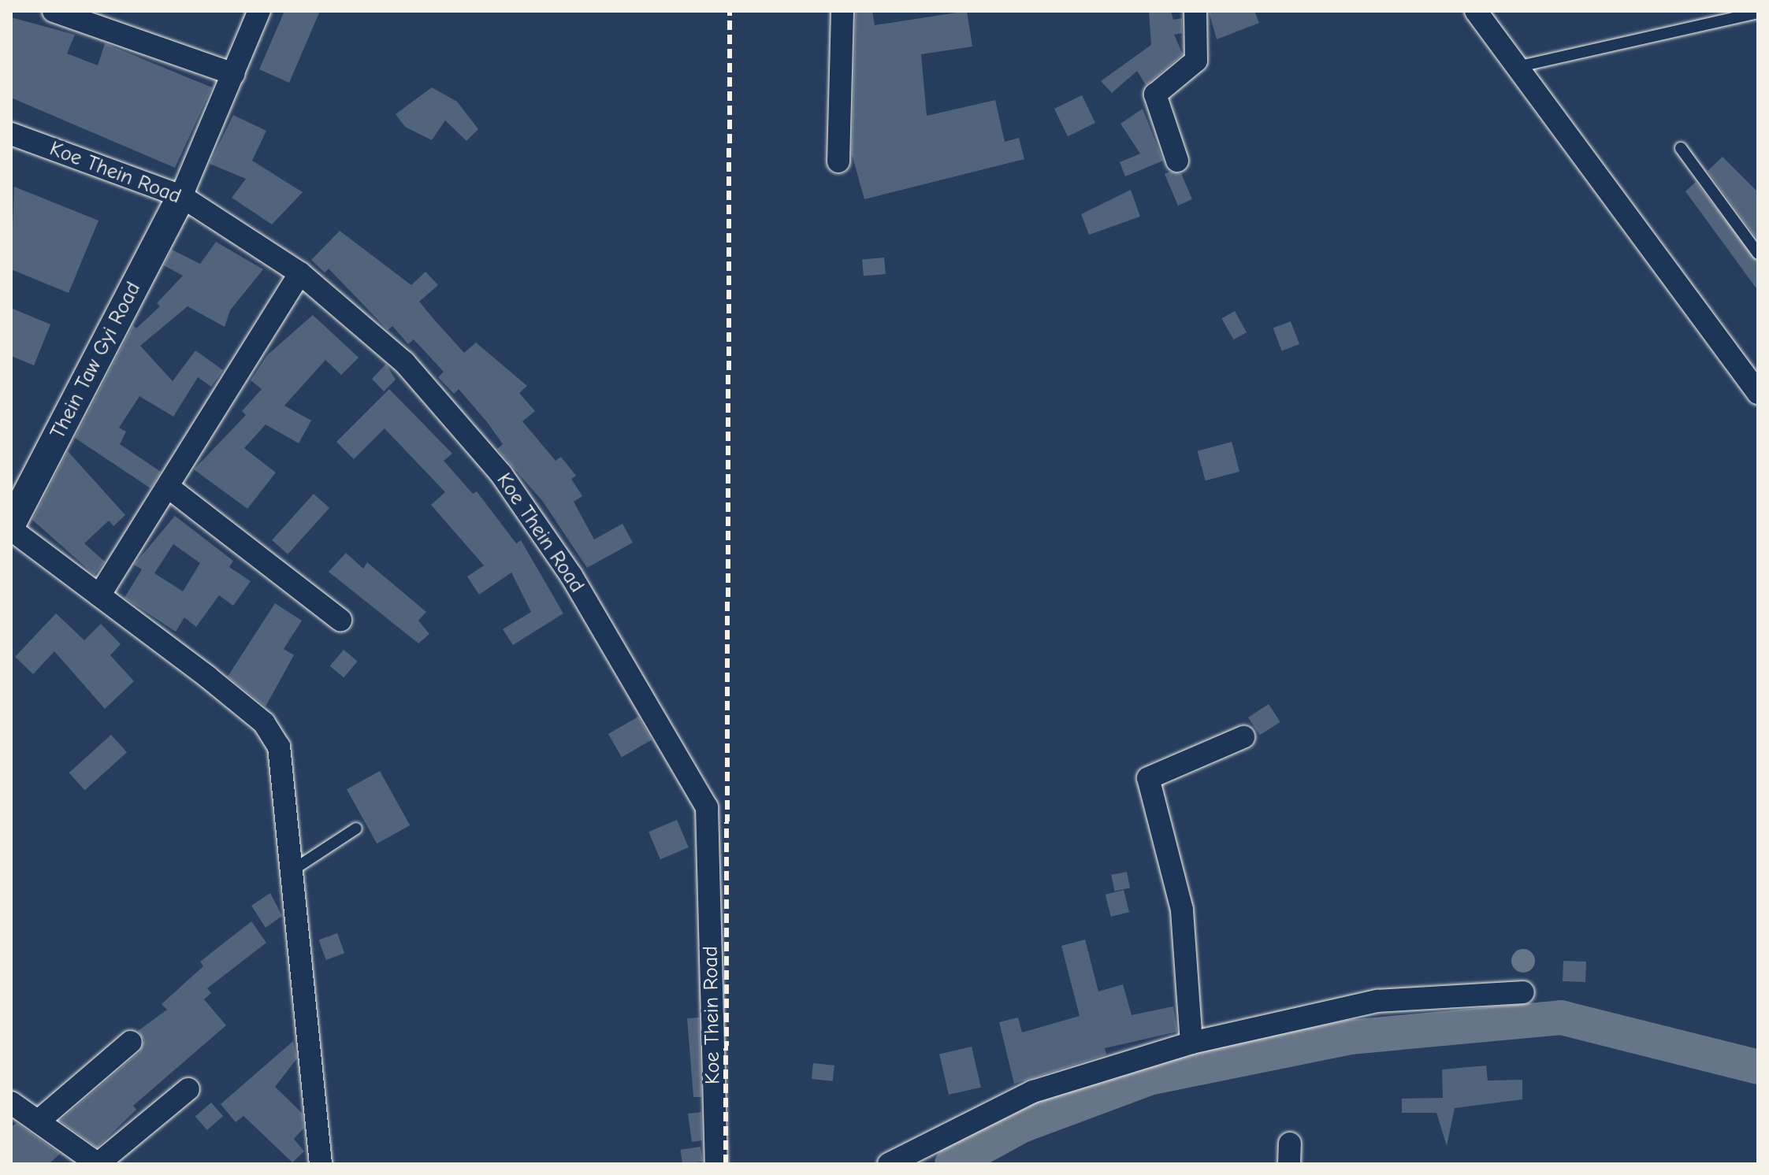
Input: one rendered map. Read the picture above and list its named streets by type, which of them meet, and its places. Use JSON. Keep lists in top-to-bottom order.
{
  "streets": {
    "street": ["Koe Thein Road", "Thein Taw Gyi Road"]
  },
  "crossings": [
    ["Koe Thein Road", "Thein Taw Gyi Road"]
  ]
}
